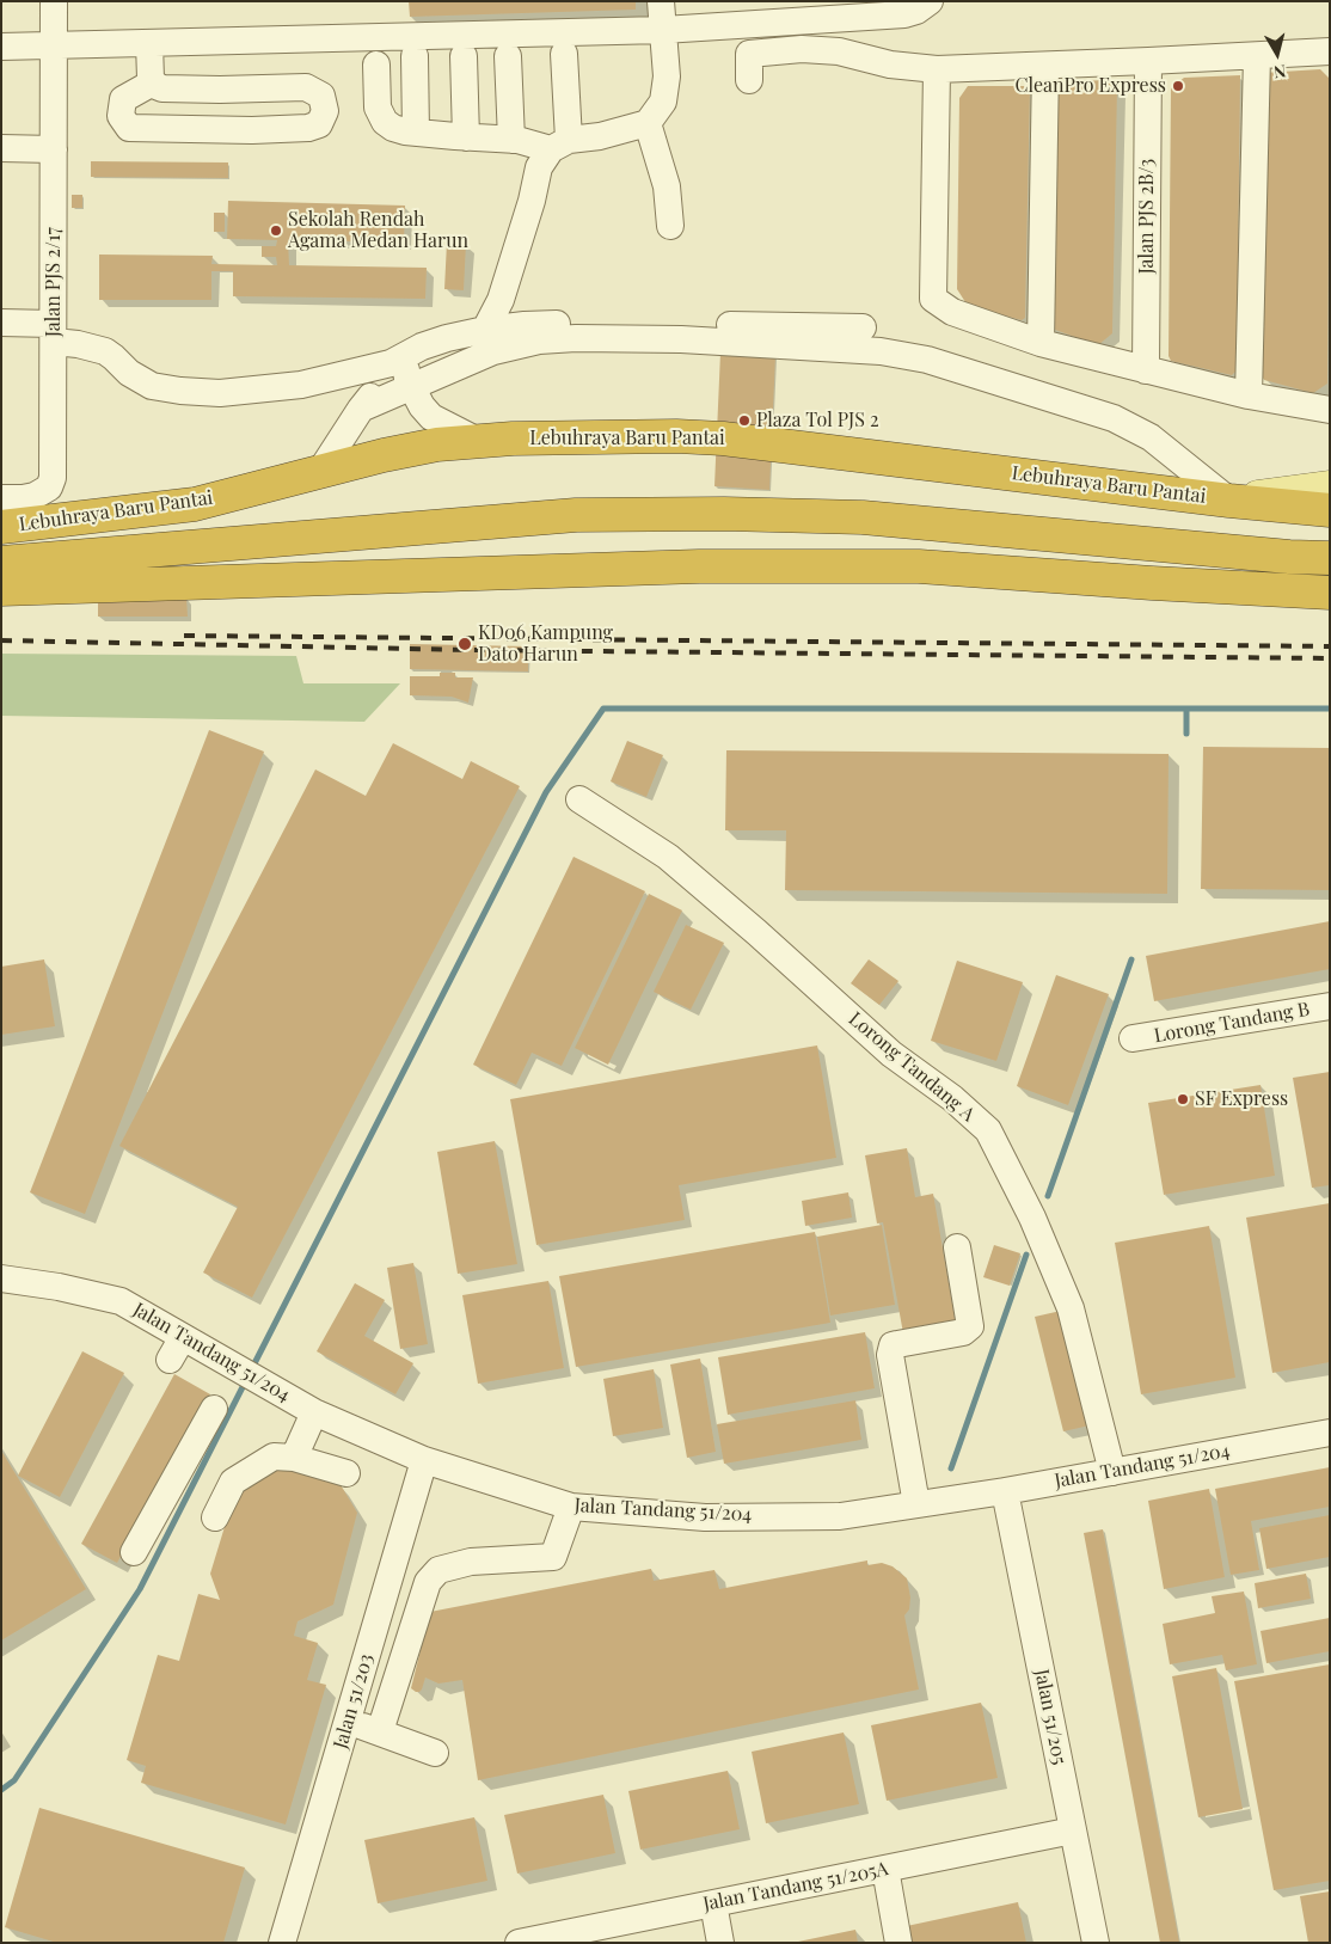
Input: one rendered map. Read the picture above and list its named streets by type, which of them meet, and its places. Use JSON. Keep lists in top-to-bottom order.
{
  "streets": {
    "highway": ["Lebuhraya Baru Pantai"],
    "street": [
      "Jalan PJS 2B/3",
      "Jalan PJS 2/17",
      "Lorong Tandang B",
      "Lorong Tandang A",
      "Jalan Tandang 51/204",
      "Jalan 51/203",
      "Jalan 51/205",
      "Jalan Tandang 51/205A"
    ]
  },
  "crossings": [
    ["Lorong Tandang A", "Jalan Tandang 51/204"],
    ["Jalan Tandang 51/204", "Jalan 51/203"],
    ["Jalan Tandang 51/204", "Jalan 51/205"],
    ["Jalan 51/205", "Jalan Tandang 51/205A"]
  ],
  "places": [
    "CleanPro Express",
    "Sekolah Rendah Agama Medan Harun",
    "Plaza Tol PJS 2",
    "KD06 Kampung Dato Harun",
    "SF Express"
  ],
  "north": "bottom"
}
